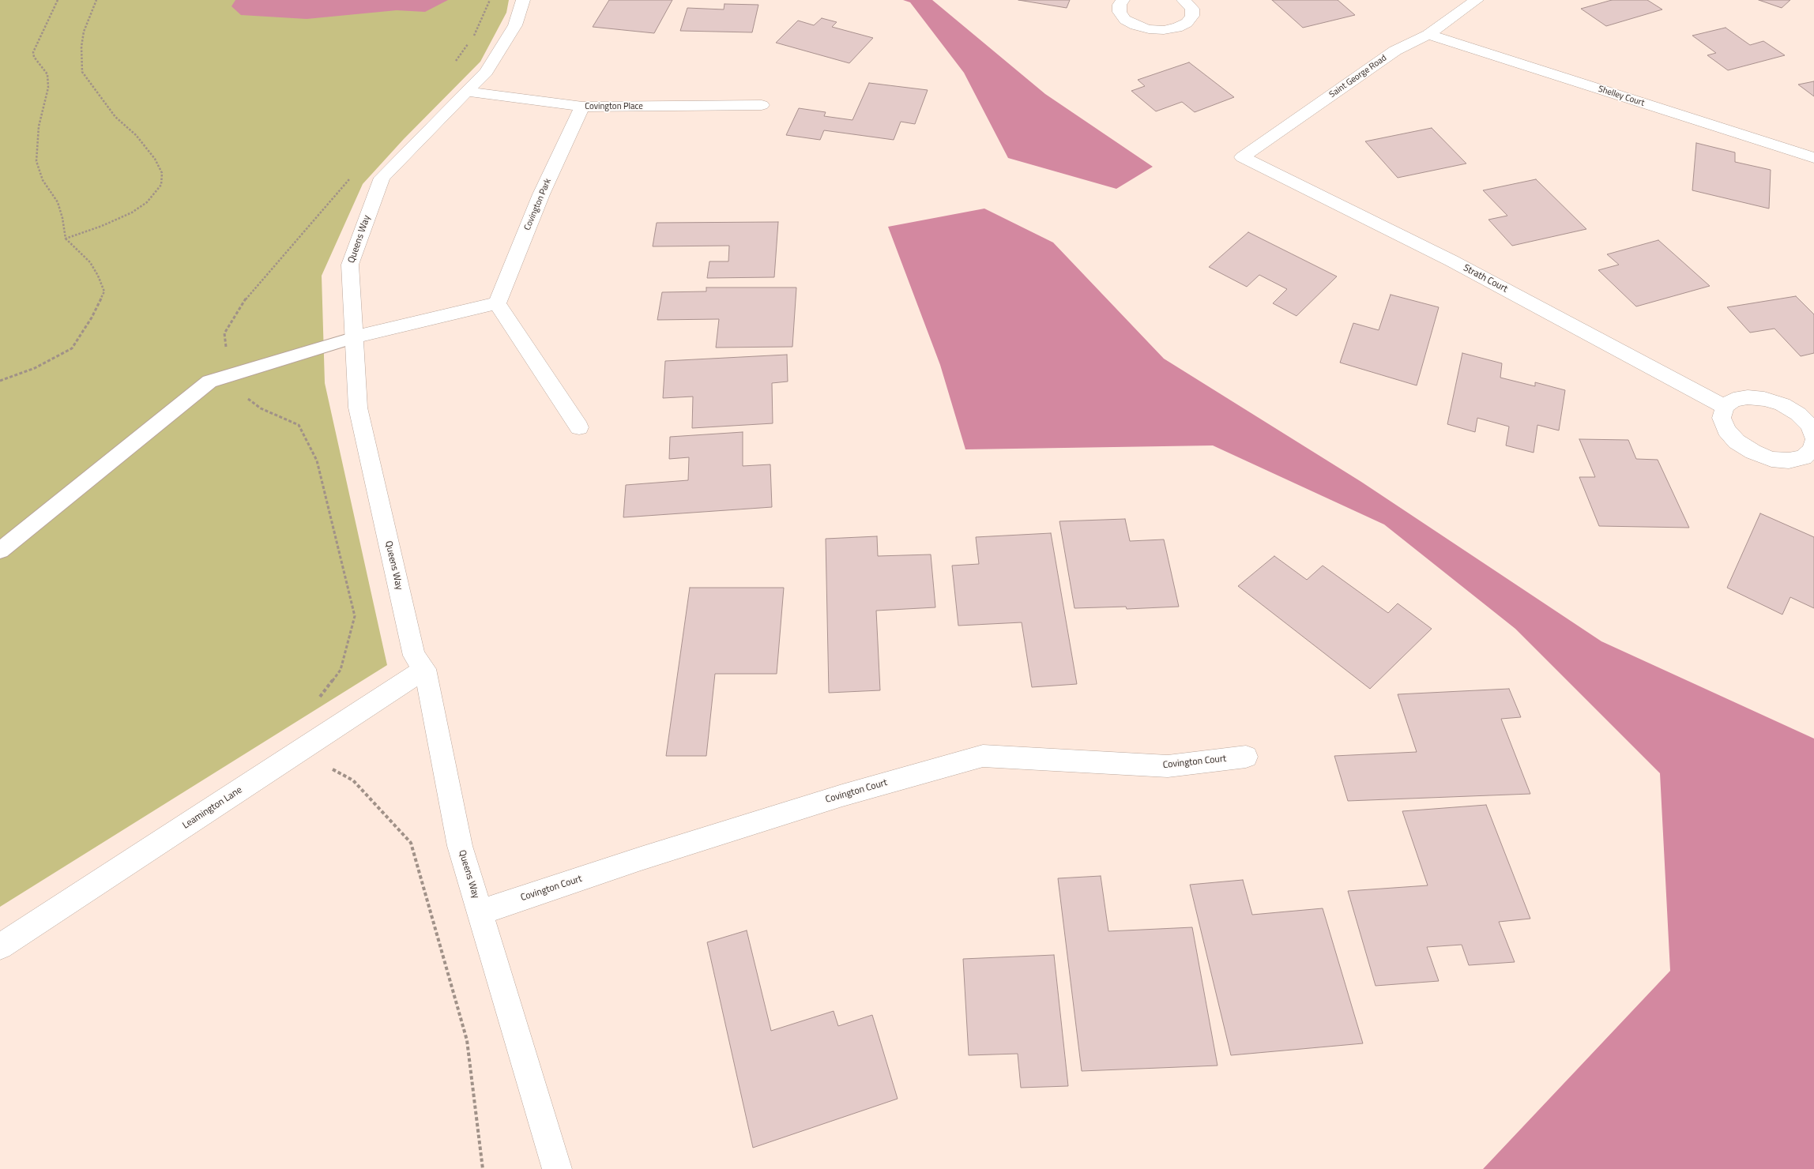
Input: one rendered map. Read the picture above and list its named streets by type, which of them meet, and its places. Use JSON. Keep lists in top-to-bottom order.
{
  "streets": {
    "street": [
      "Saint George Road",
      "Shelley Court",
      "Covington Place",
      "Covington Park",
      "Queens Way",
      "Strath Court",
      "Covington Court",
      "Leamington Lane"
    ]
  },
  "crossings": [
    ["Saint George Road", "Shelley Court"],
    ["Saint George Road", "Strath Court"],
    ["Covington Place", "Covington Park"],
    ["Covington Place", "Queens Way"],
    ["Queens Way", "Covington Court"],
    ["Queens Way", "Leamington Lane"]
  ]
}
